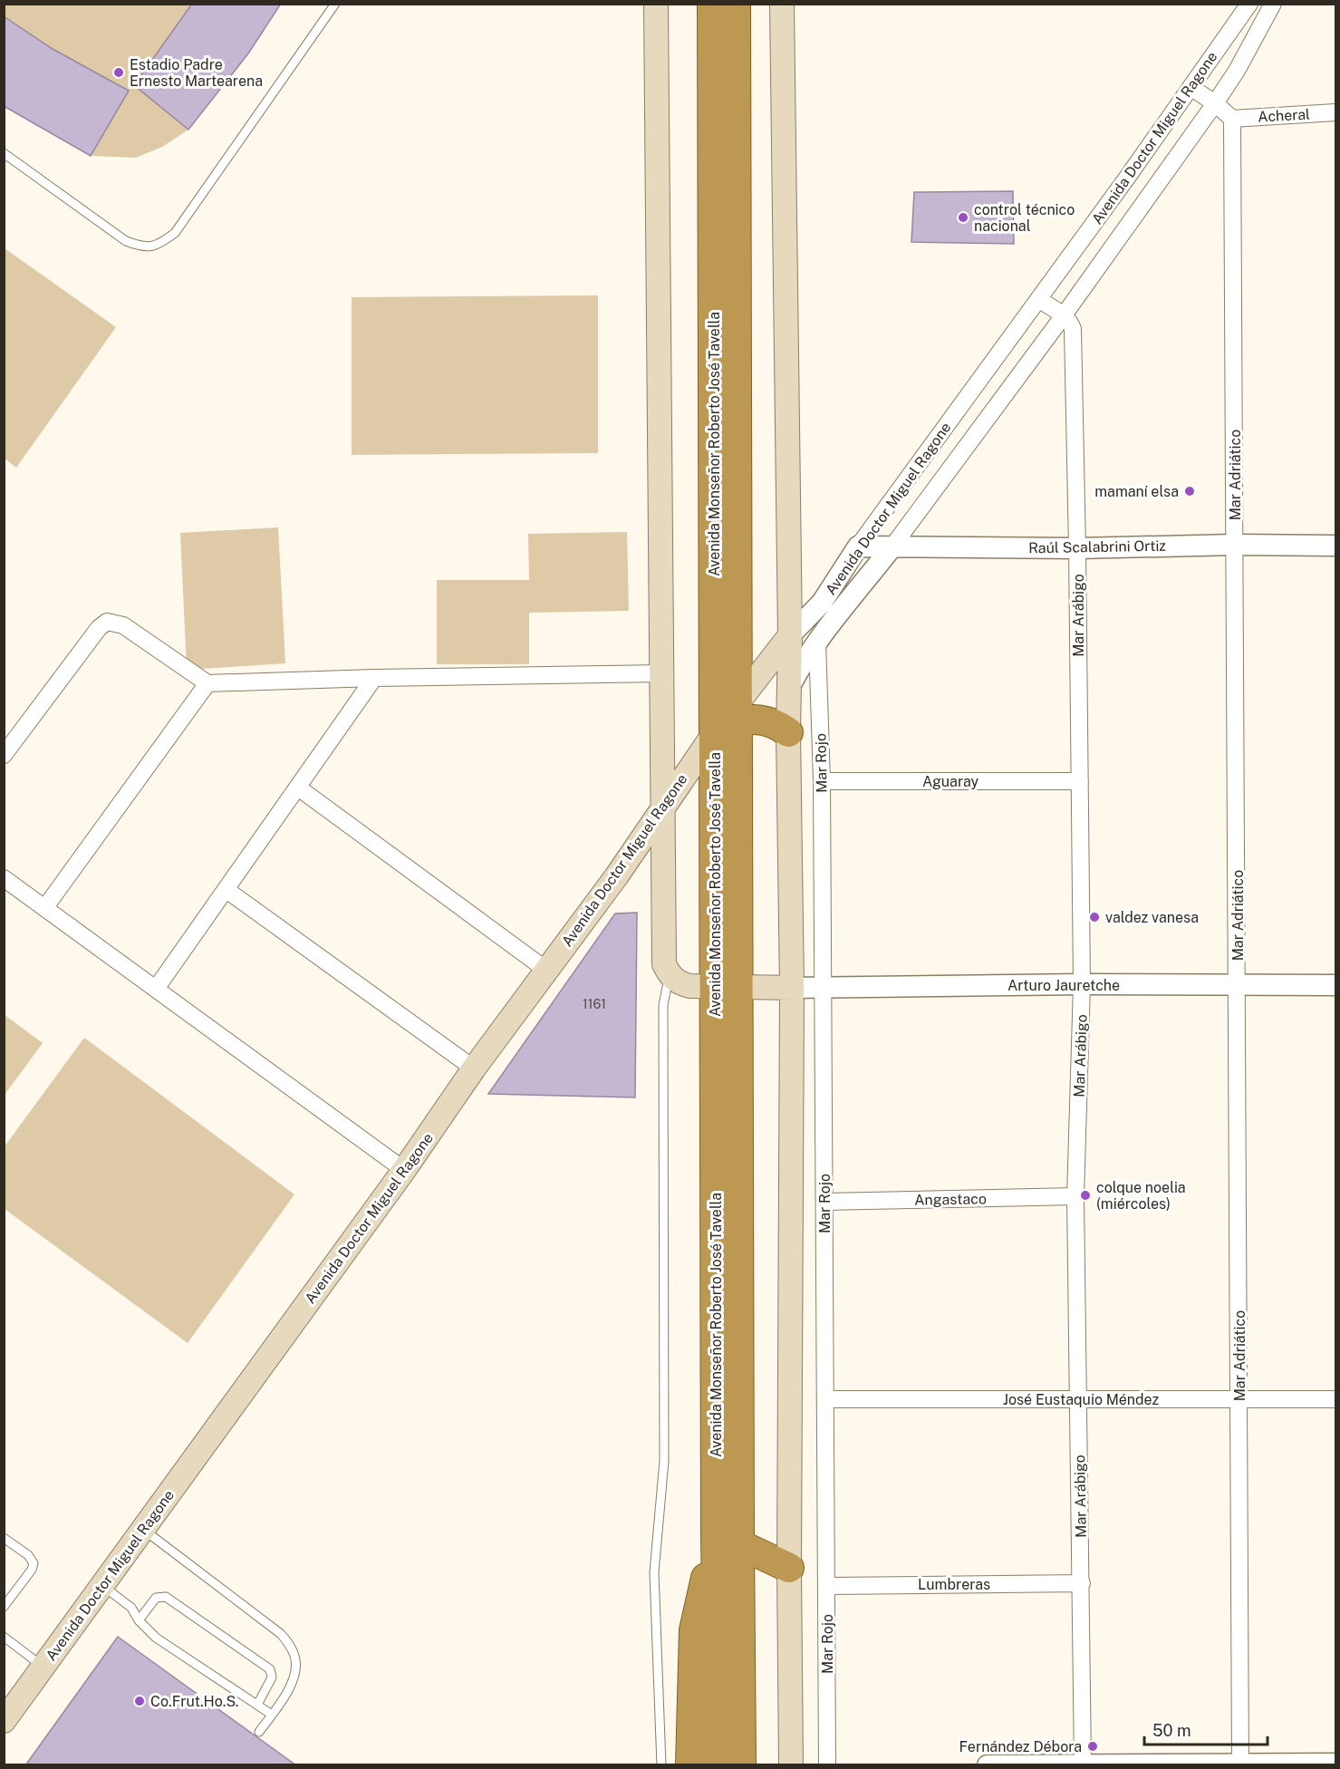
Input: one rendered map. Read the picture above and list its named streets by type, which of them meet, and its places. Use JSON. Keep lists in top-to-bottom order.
{
  "streets": {
    "highway": ["Avenida Monseñor Roberto José Tavella"],
    "main road": ["Avenida Doctor Miguel Ragone"],
    "street": [
      "Acheral",
      "Mar Adriático",
      "Raúl Scalabrini Ortiz",
      "Mar Arábigo",
      "Mar Rojo",
      "Aguaray",
      "Arturo Jauretche",
      "Angastaco",
      "José Eustaquio Méndez",
      "Lumbreras"
    ]
  },
  "crossings": [
    ["Acheral", "Mar Adriático"],
    ["Avenida Doctor Miguel Ragone", "Avenida Monseñor Roberto José Tavella"],
    ["Avenida Doctor Miguel Ragone", "Raúl Scalabrini Ortiz"],
    ["Avenida Doctor Miguel Ragone", "Mar Arábigo"],
    ["Avenida Doctor Miguel Ragone", "Mar Rojo"],
    ["Mar Adriático", "Raúl Scalabrini Ortiz"],
    ["Mar Adriático", "Arturo Jauretche"],
    ["Mar Adriático", "José Eustaquio Méndez"],
    ["Raúl Scalabrini Ortiz", "Mar Arábigo"],
    ["Mar Arábigo", "Aguaray"],
    ["Mar Arábigo", "Arturo Jauretche"],
    ["Mar Arábigo", "Angastaco"],
    ["Mar Arábigo", "José Eustaquio Méndez"],
    ["Mar Arábigo", "Lumbreras"],
    ["Mar Rojo", "Aguaray"],
    ["Mar Rojo", "Arturo Jauretche"],
    ["Mar Rojo", "Angastaco"],
    ["Mar Rojo", "José Eustaquio Méndez"],
    ["Mar Rojo", "Lumbreras"]
  ],
  "places": [
    "Estadio Padre Ernesto Martearena",
    "control técnico nacional",
    "mamaní elsa",
    "valdez vanesa",
    "colque noelia (miércoles)",
    "Co.Frut.Ho.S.",
    "Fernández Débora"
  ],
  "house_numbers": ["1161"],
  "scale_bar": "50 m"
}
